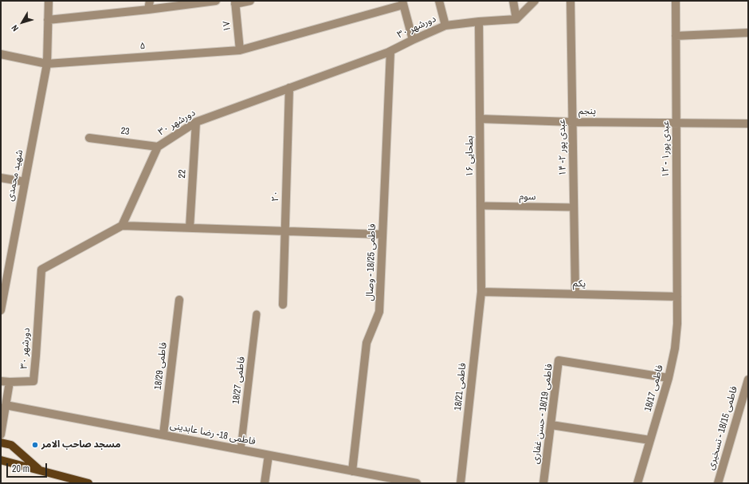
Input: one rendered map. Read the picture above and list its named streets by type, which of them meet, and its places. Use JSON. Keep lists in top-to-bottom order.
{
  "streets": {
    "street": [
      "۱۷",
      "دورشهر ۳۰",
      "۵",
      "پنجم",
      "23",
      "عبدی پور ۲- ۱۴",
      "عبدی پور۱ - ۱۲",
      "بطحایی ۱۶",
      "22",
      "شهید محمدی",
      "۲۰",
      "فاطمی 18/25 - وصال",
      "یکم",
      "فاطمی 18/29",
      "فاطمی 18/21",
      "فاطمی 18/17",
      "فاطمی 18/19 - حسن غفاری",
      "فاطمی 18/15 - تسخیری",
      "فاطمی 18- رضا عابدینی"
    ],
    "lane": ["سوم", "فاطمی 18/27"]
  },
  "crossings": [
    ["۱۷", "۵"],
    ["دورشهر ۳۰", "23"],
    ["دورشهر ۳۰", "بطحایی ۱۶"],
    ["دورشهر ۳۰", "22"],
    ["دورشهر ۳۰", "۲۰"],
    ["دورشهر ۳۰", "فاطمی 18/25 - وصال"],
    ["۵", "شهید محمدی"],
    ["پنجم", "عبدی پور ۲- ۱۴"],
    ["پنجم", "عبدی پور۱ - ۱۲"],
    ["پنجم", "بطحایی ۱۶"],
    ["عبدی پور ۲- ۱۴", "سوم"],
    ["عبدی پور ۲- ۱۴", "یکم"],
    ["عبدی پور۱ - ۱۲", "یکم"],
    ["عبدی پور۱ - ۱۲", "فاطمی 18/17"],
    ["بطحایی ۱۶", "سوم"],
    ["بطحایی ۱۶", "یکم"],
    ["بطحایی ۱۶", "فاطمی 18/21"],
    ["فاطمی 18/25 - وصال", "فاطمی 18- رضا عابدینی"],
    ["یکم", "فاطمی 18/21"],
    ["یکم", "فاطمی 18/17"],
    ["فاطمی 18/29", "فاطمی 18- رضا عابدینی"],
    ["فاطمی 18/27", "فاطمی 18- رضا عابدینی"],
    ["فاطمی 18/17", "فاطمی 18/19 - حسن غفاری"]
  ],
  "places": ["مسجد صاحب الامر"],
  "scale_bar": "20 m",
  "north": "bottom left"
}
